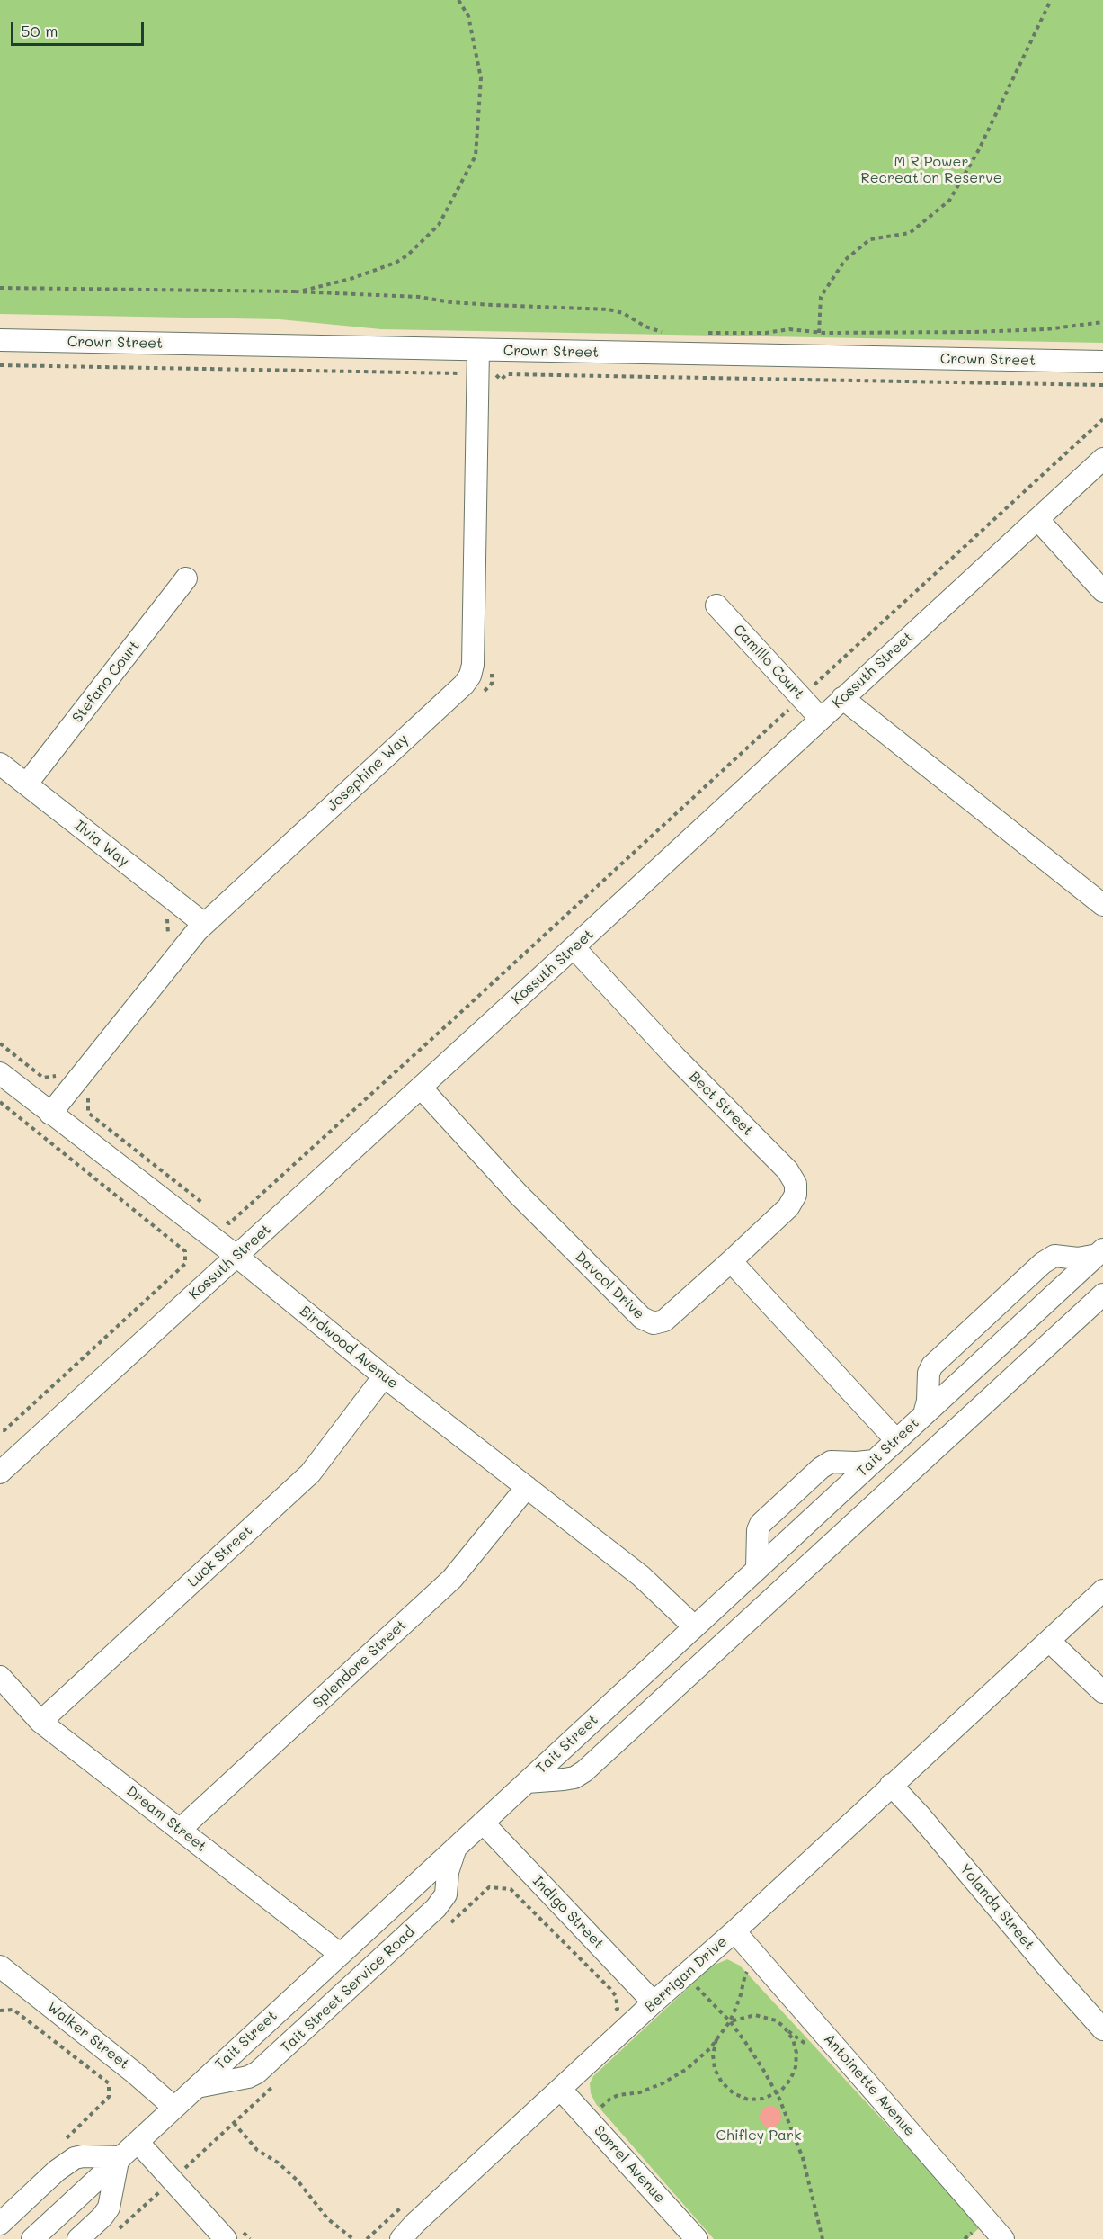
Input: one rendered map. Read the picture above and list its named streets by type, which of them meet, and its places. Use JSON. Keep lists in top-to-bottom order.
{
  "streets": {
    "street": [
      "Crown Street",
      "Camillo Court",
      "Kossuth Street",
      "Stefano Court",
      "Josephine Way",
      "Ilvia Way",
      "Bect Street",
      "Davcol Drive",
      "Birdwood Avenue",
      "Tait Street",
      "Luck Street",
      "Splendore Street",
      "Dream Street",
      "Yolanda Street",
      "Indigo Street",
      "Berrigan Drive",
      "Tait Street Service Road",
      "Walker Street",
      "Antoinette Avenue",
      "Sorrel Avenue"
    ]
  },
  "crossings": [
    ["Crown Street", "Josephine Way"],
    ["Camillo Court", "Kossuth Street"],
    ["Kossuth Street", "Bect Street"],
    ["Kossuth Street", "Davcol Drive"],
    ["Kossuth Street", "Birdwood Avenue"],
    ["Stefano Court", "Ilvia Way"],
    ["Josephine Way", "Ilvia Way"],
    ["Josephine Way", "Birdwood Avenue"],
    ["Bect Street", "Davcol Drive"],
    ["Birdwood Avenue", "Tait Street"],
    ["Birdwood Avenue", "Luck Street"],
    ["Birdwood Avenue", "Splendore Street"],
    ["Tait Street", "Dream Street"],
    ["Tait Street", "Indigo Street"],
    ["Tait Street", "Tait Street Service Road"],
    ["Tait Street", "Walker Street"],
    ["Luck Street", "Dream Street"],
    ["Splendore Street", "Dream Street"],
    ["Yolanda Street", "Berrigan Drive"],
    ["Indigo Street", "Berrigan Drive"],
    ["Berrigan Drive", "Antoinette Avenue"],
    ["Berrigan Drive", "Sorrel Avenue"]
  ],
  "parks": ["M R Power Recreation Reserve", "Chifley Park"],
  "scale_bar": "50 m"
}
